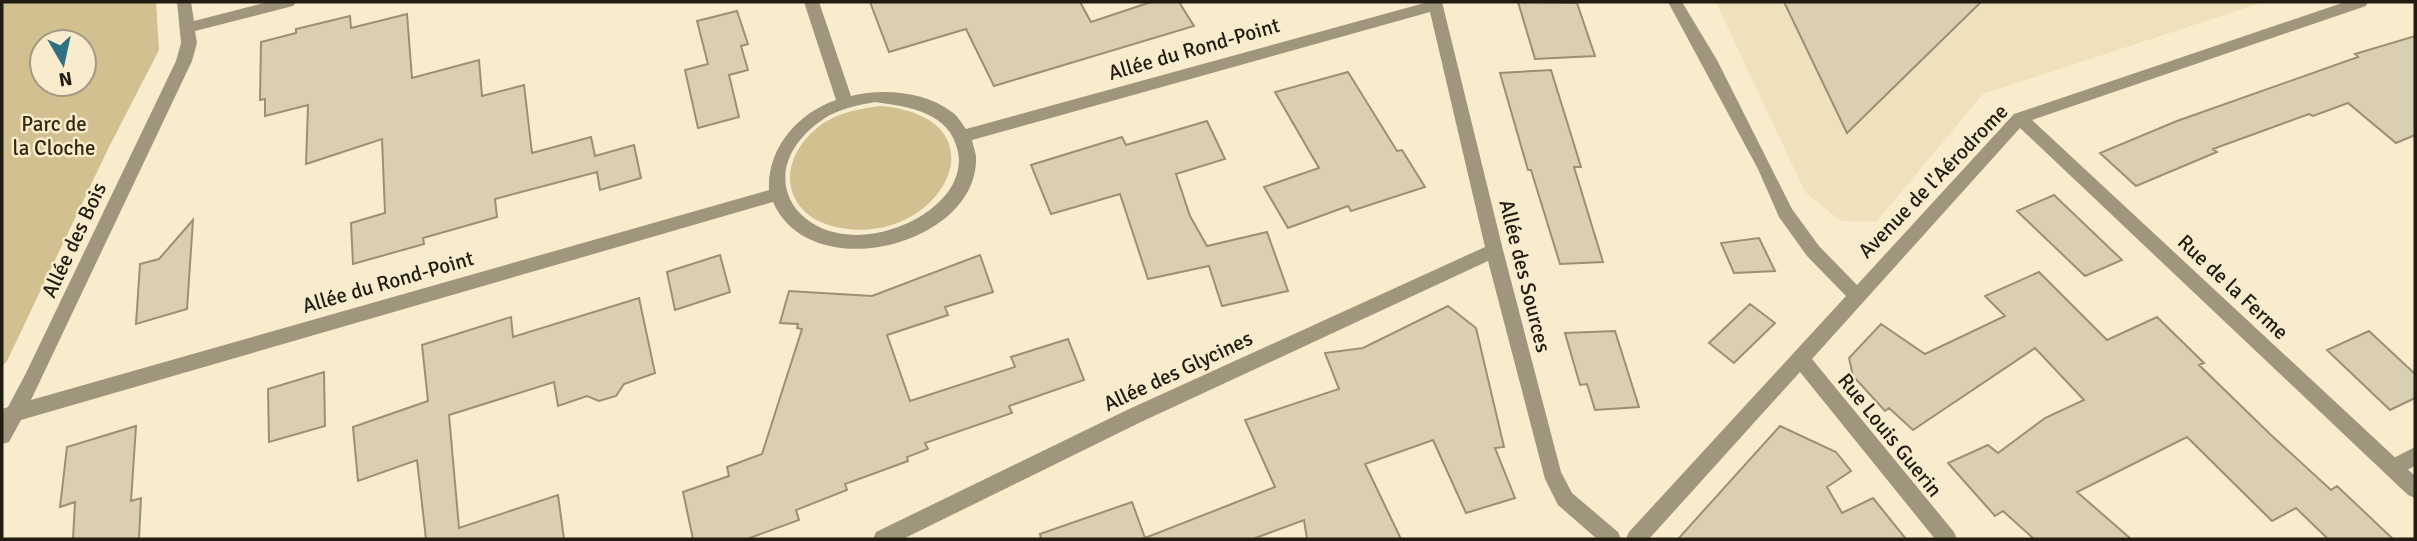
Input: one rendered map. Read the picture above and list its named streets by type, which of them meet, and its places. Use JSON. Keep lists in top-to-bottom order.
{
  "streets": {
    "street": [
      "Allée du Rond-Point",
      "Avenue de l'Aérodrome",
      "Allée des Bois",
      "Allée des Sources",
      "Rue de la Ferme",
      "Allée des Glycines",
      "Rue Louis Guerin"
    ]
  },
  "crossings": [
    ["Allée du Rond-Point", "Allée des Bois"],
    ["Allée du Rond-Point", "Allée des Sources"],
    ["Avenue de l'Aérodrome", "Rue de la Ferme"],
    ["Avenue de l'Aérodrome", "Rue Louis Guerin"],
    ["Allée des Sources", "Allée des Glycines"]
  ],
  "parks": ["Parc de la Cloche"],
  "north": "bottom"
}
